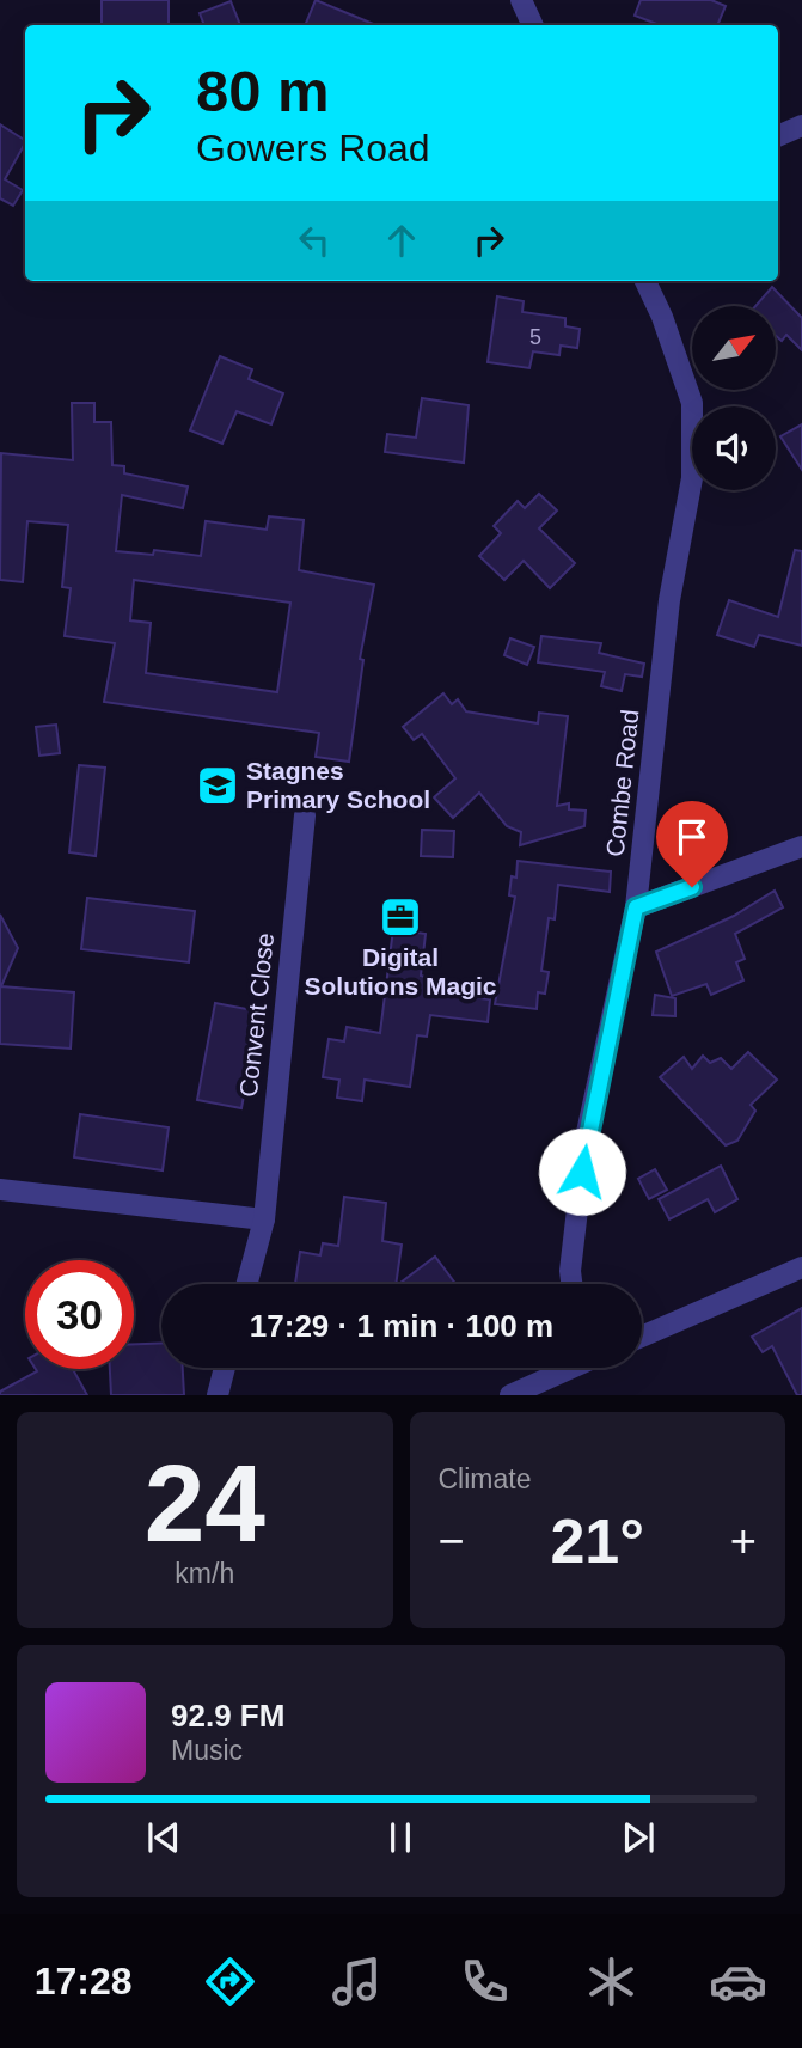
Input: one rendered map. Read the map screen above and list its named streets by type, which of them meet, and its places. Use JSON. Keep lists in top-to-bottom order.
{
  "streets": {
    "street": ["Combe Road", "Convent Close"]
  },
  "places": {
    "school or university": ["Stagnes Primary School"],
    "office": ["Digital Solutions Magic"]
  },
  "house_numbers": ["5"],
  "north": "top right",
  "page": {
    "turn": ["80 m", "Gowers Road"],
    "limit": "30",
    "trip": "17:29 · 1 min · 100 m",
    "tile": [
      ["24", "km/h"],
      "Climate"
    ],
    "heat": ["−", "21°", "+"],
    "song": ["92.9 FM", "Music"],
    "tabs": "17:28"
  }
}
